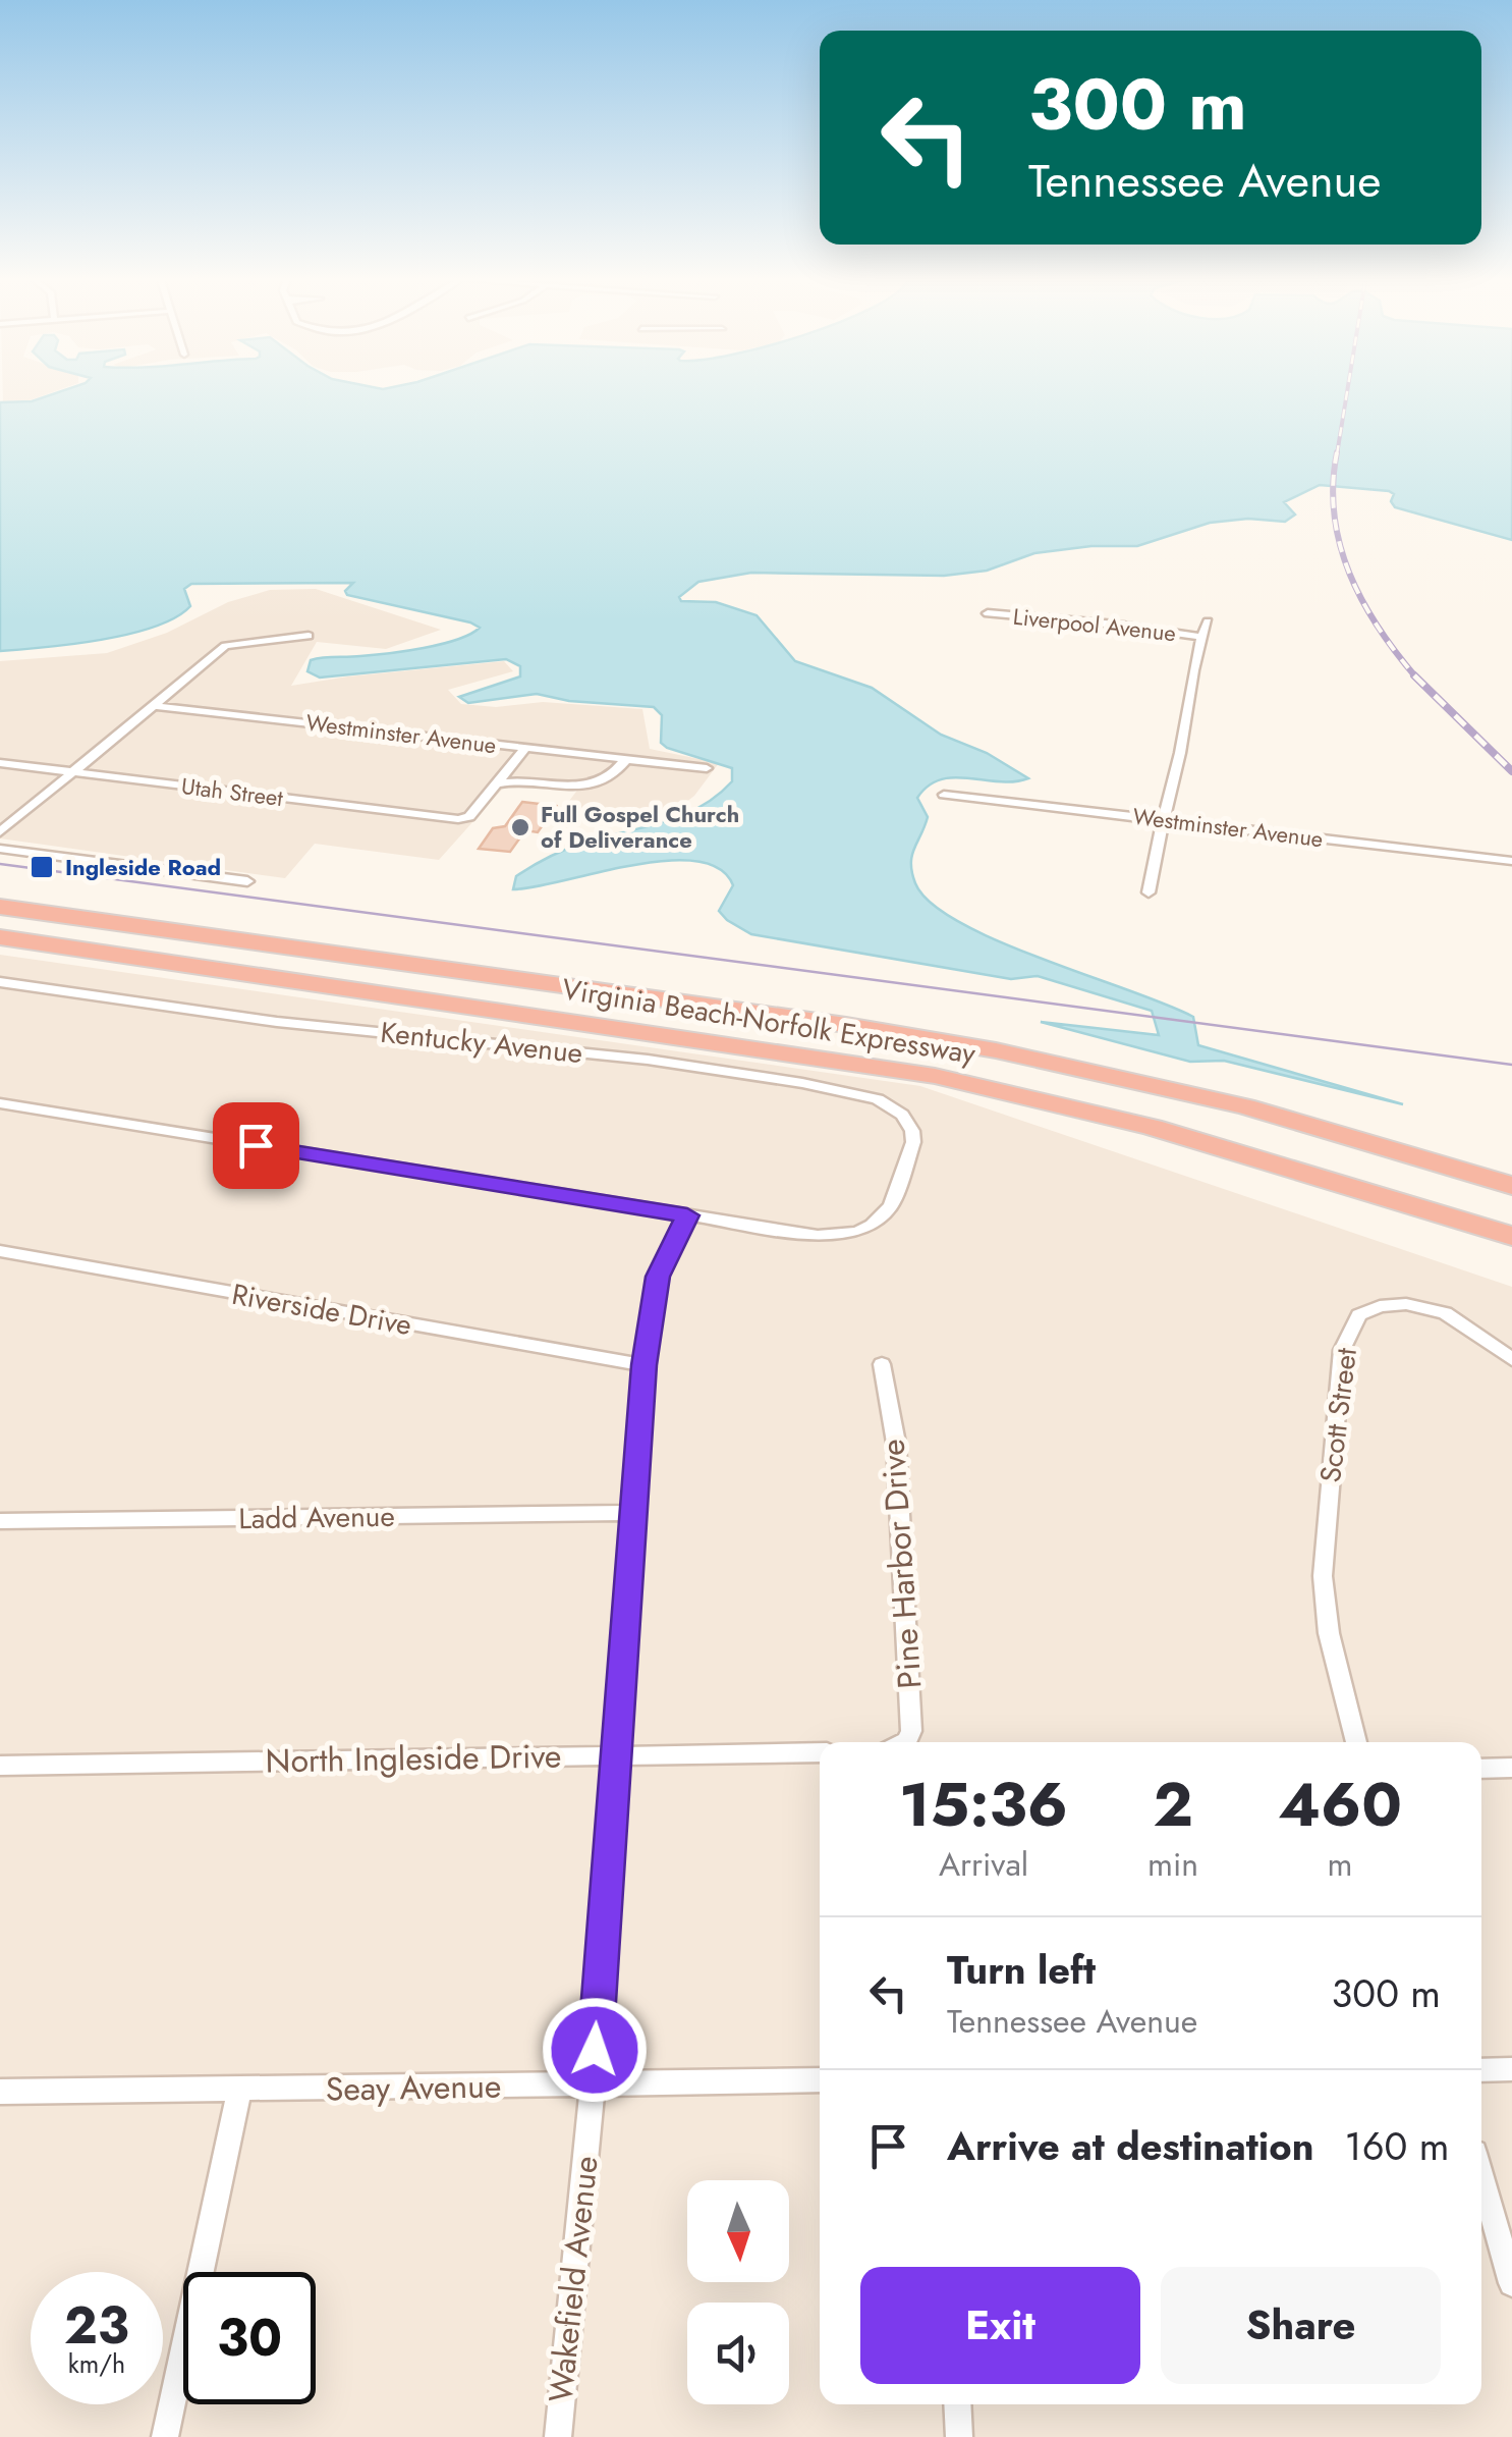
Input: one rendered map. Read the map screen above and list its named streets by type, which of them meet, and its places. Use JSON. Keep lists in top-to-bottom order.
{
  "streets": {
    "highway": ["Virginia Beach-Norfolk Expressway"],
    "street": [
      "Liverpool Avenue",
      "Westminster Avenue",
      "Utah Street",
      "Kentucky Avenue",
      "Riverside Drive",
      "Scott Street",
      "Ladd Avenue",
      "Pine Harbor Drive",
      "North Ingleside Drive",
      "Seay Avenue",
      "Wakefield Avenue"
    ]
  },
  "crossings": [
    ["Kentucky Avenue", "Wakefield Avenue"],
    ["Riverside Drive", "Wakefield Avenue"],
    ["Ladd Avenue", "Wakefield Avenue"],
    ["North Ingleside Drive", "Wakefield Avenue"],
    ["Seay Avenue", "Wakefield Avenue"]
  ],
  "places": {
    "other": ["Full Gospel Church of Deliverance"],
    "transit": ["Ingleside Road"]
  },
  "north": "bottom",
  "page": {
    "turn": ["300 m", "Tennessee Avenue"],
    "eta": [
      "15:36",
      "Arrival",
      "2",
      "min",
      "460",
      "m"
    ],
    "list": [
      {
        "name": "Turn left",
        "note": "Tennessee Avenue",
        "value": "300 m"
      },
      {
        "name": "Arrive at destination",
        "value": "160 m"
      }
    ],
    "buttons": ["Exit", "Share"],
    "speed": "23 km/h",
    "limit": "30"
  }
}
